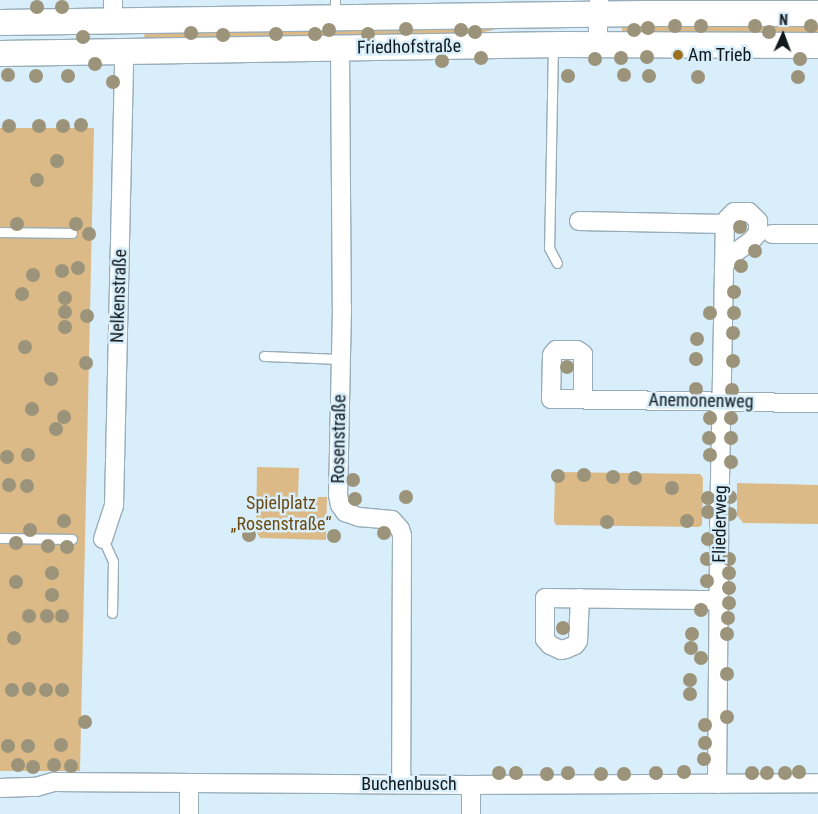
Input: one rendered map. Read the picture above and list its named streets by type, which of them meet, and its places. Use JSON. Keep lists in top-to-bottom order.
{
  "streets": {
    "main road": ["Friedhofstraße"],
    "street": [
      "Nelkenstraße",
      "Anemonenweg",
      "Rosenstraße",
      "Fliederweg",
      "Buchenbusch"
    ]
  },
  "crossings": [
    ["Friedhofstraße", "Nelkenstraße"],
    ["Friedhofstraße", "Rosenstraße"],
    ["Anemonenweg", "Fliederweg"],
    ["Rosenstraße", "Buchenbusch"],
    ["Fliederweg", "Buchenbusch"]
  ],
  "parks": ["Spielplatz „Rosenstraße“"],
  "places": ["Am Trieb"],
  "north": "top"
}
